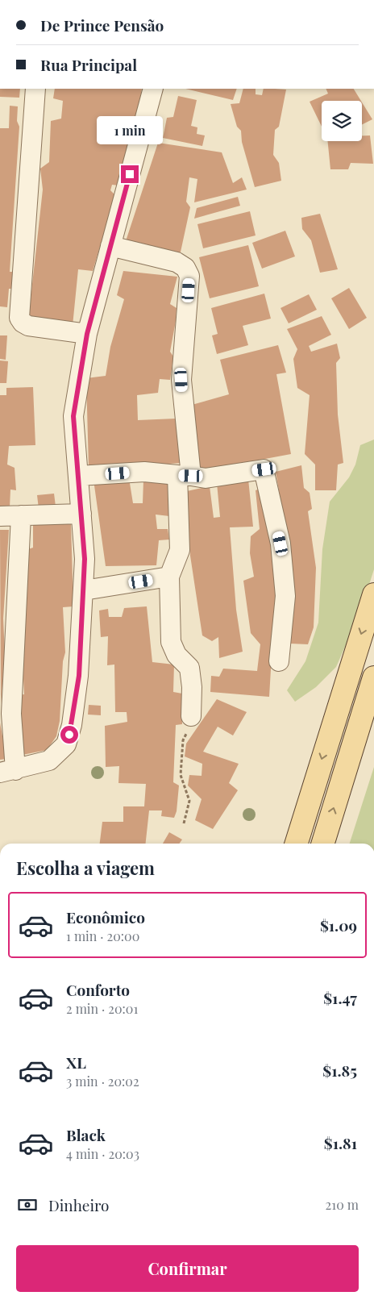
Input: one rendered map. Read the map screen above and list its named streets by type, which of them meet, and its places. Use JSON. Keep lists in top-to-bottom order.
{
  "page": {
    "banner": ["De Prince Pensão", "Rua Principal"],
    "bubble": "1 min",
    "heading": "Escolha a viagem",
    "list": [
      {
        "name": "Econômico",
        "note": "1 min · 20:00",
        "value": "$1.09"
      },
      {
        "name": "Conforto",
        "note": "2 min · 20:01",
        "value": "$1.47"
      },
      {
        "name": "XL",
        "note": "3 min · 20:02",
        "value": "$1.85"
      },
      {
        "name": "Black",
        "note": "4 min · 20:03",
        "value": "$1.81"
      }
    ],
    "pay": ["Dinheiro", "210 m"],
    "buttons": "Confirmar"
  }
}
